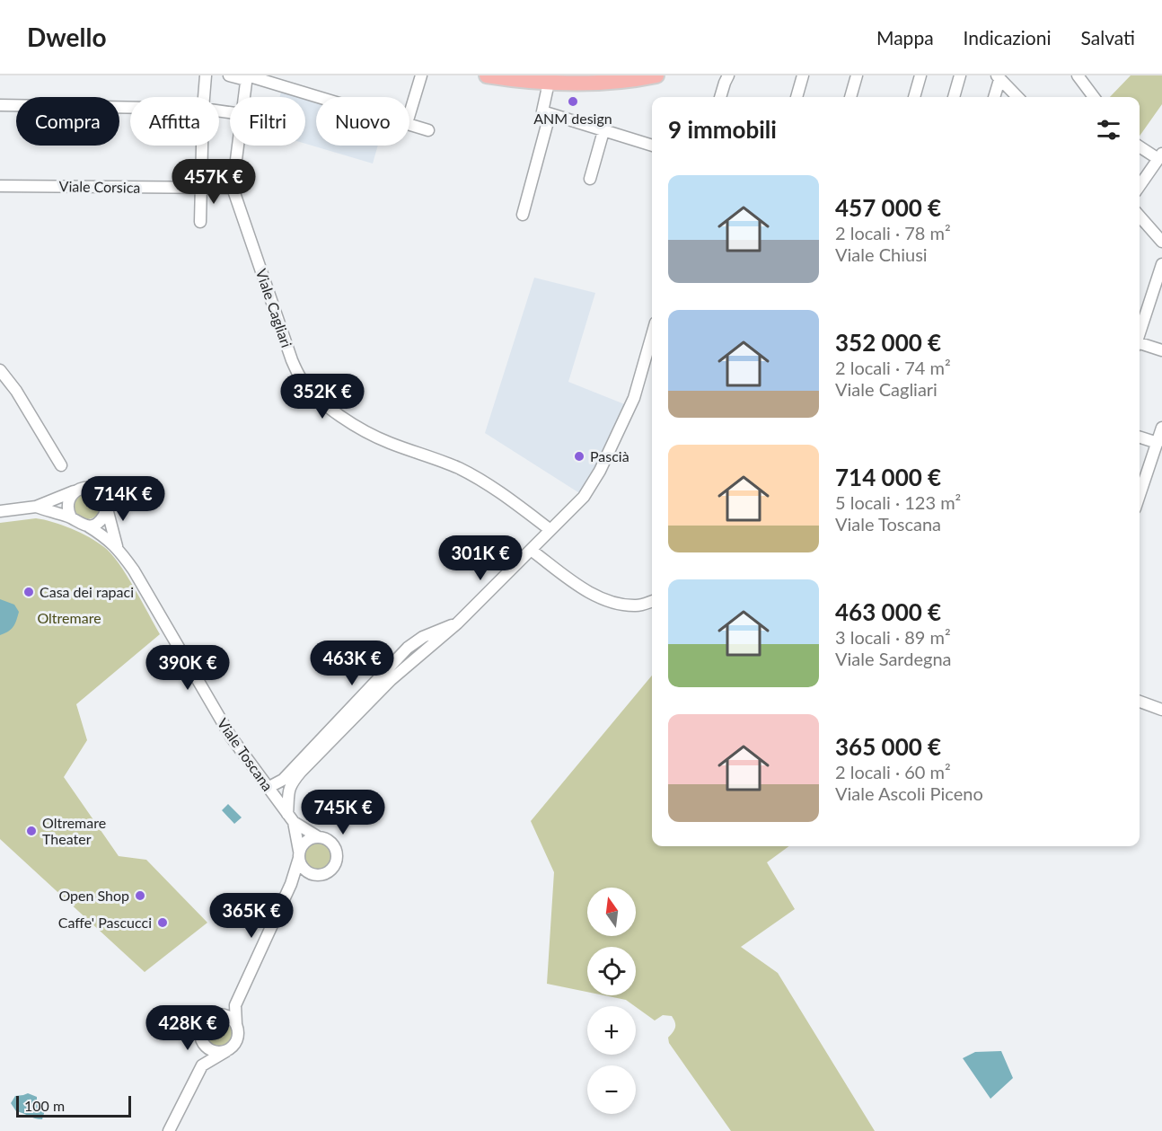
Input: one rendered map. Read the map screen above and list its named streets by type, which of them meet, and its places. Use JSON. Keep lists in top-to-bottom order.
{
  "streets": {
    "street": ["Viale Corsica", "Viale Cagliari", "Viale Toscana"]
  },
  "crossings": [
    ["Viale Corsica", "Viale Cagliari"]
  ],
  "parks": ["Oltremare"],
  "places": [
    "ANM design",
    "Pascià",
    "Casa dei rapaci",
    "Oltremare Theater",
    "Open Shop",
    "Caffe' Pascucci"
  ],
  "scale_bar": "100 m",
  "north": "top",
  "page": {
    "header": "Dwello",
    "nav": ["Mappa", "Indicazioni", "Salvati"],
    "chip": [
      "Compra",
      "Affitta",
      "Filtri",
      "Nuovo"
    ],
    "heading": "9 immobili",
    "price": [
      "457K €",
      "352K €",
      "714K €",
      "301K €",
      "463K €",
      "390K €",
      "745K €",
      "365K €",
      "428K €"
    ],
    "list": [
      {
        "name": "457 000 €",
        "note": "2 locali · 78 m² · Viale Chiusi"
      },
      {
        "name": "352 000 €",
        "note": "2 locali · 74 m² · Viale Cagliari"
      },
      {
        "name": "714 000 €",
        "note": "5 locali · 123 m² · Viale Toscana"
      },
      {
        "name": "463 000 €",
        "note": "3 locali · 89 m² · Viale Sardegna"
      },
      {
        "name": "365 000 €",
        "note": "2 locali · 60 m² · Viale Ascoli Piceno"
      }
    ],
    "map_buttons": ["+", "−"],
    "scale": "100 m"
  }
}
